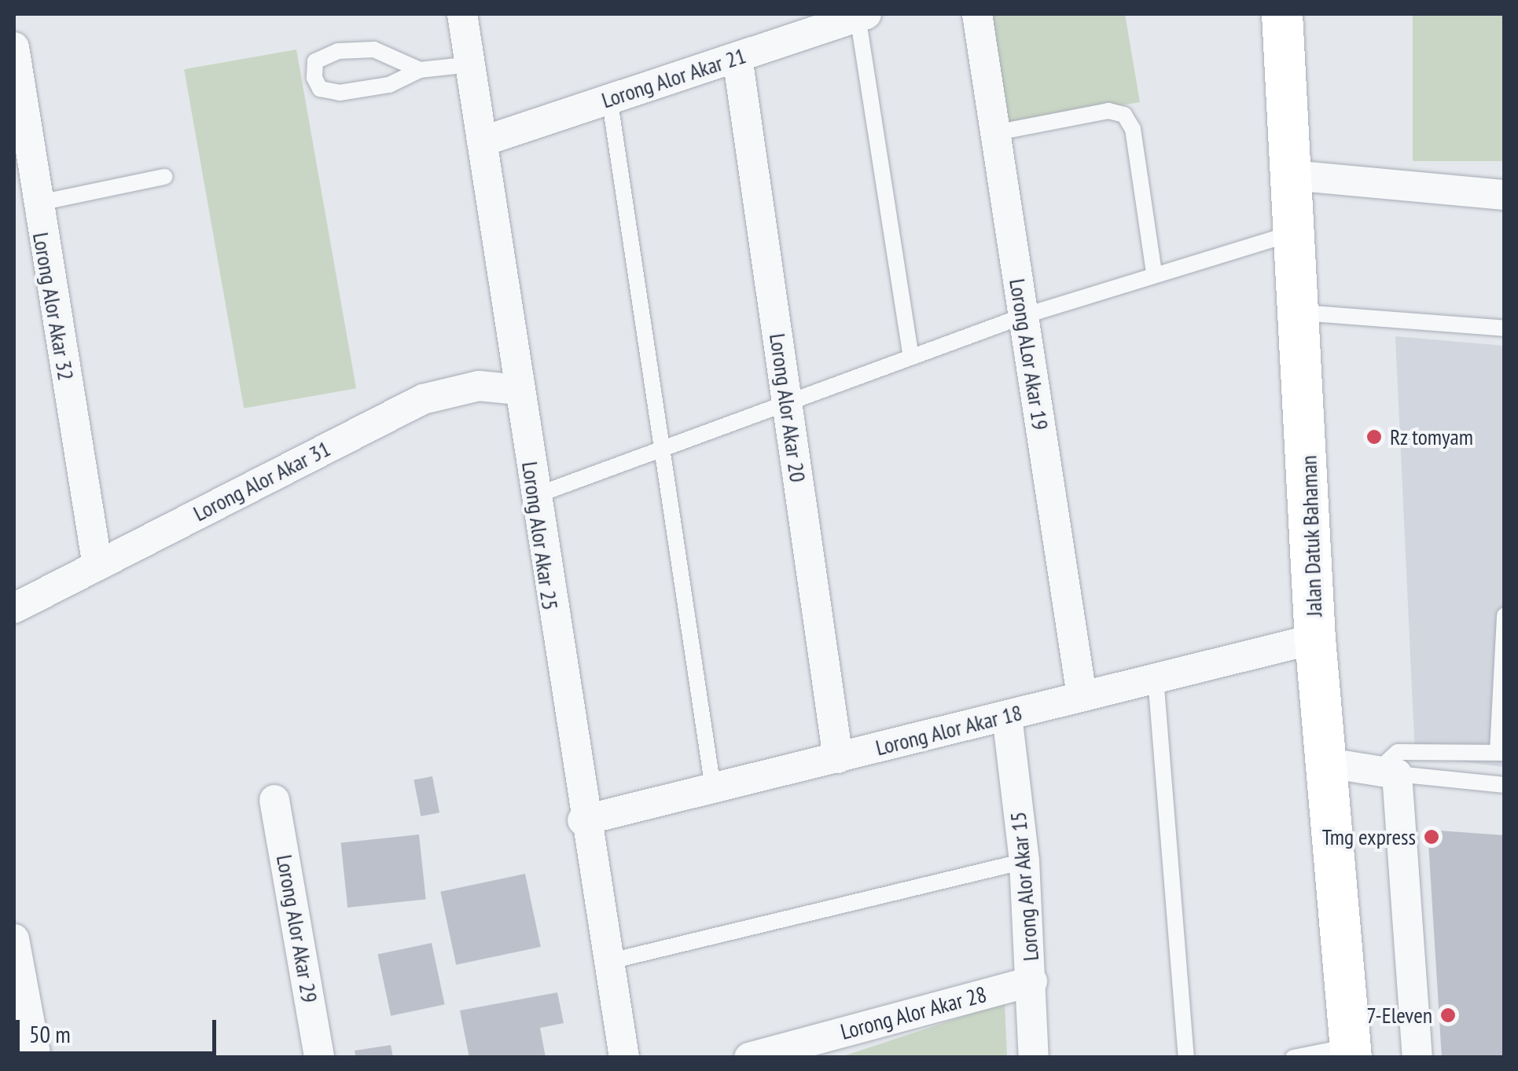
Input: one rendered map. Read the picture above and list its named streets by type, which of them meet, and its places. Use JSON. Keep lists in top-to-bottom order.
{
  "streets": {
    "street": [
      "Lorong Alor Akar 21",
      "Lorong Alor Akar 32",
      "Lorong ALor Akar 19",
      "Lorong Alor Akar 20",
      "Lorong Alor Akar 31",
      "Lorong Alor Akar 25",
      "Jalan Datuk Bahaman",
      "Lorong Alor Akar 18",
      "Lorong Alor Akar 15",
      "Lorong Alor Akar 29",
      "Lorong Alor Akar 28"
    ]
  },
  "crossings": [
    ["Lorong Alor Akar 21", "Lorong Alor Akar 20"],
    ["Lorong Alor Akar 21", "Lorong Alor Akar 25"],
    ["Lorong Alor Akar 32", "Lorong Alor Akar 31"],
    ["Lorong ALor Akar 19", "Lorong Alor Akar 18"],
    ["Lorong Alor Akar 20", "Lorong Alor Akar 18"],
    ["Lorong Alor Akar 31", "Lorong Alor Akar 25"],
    ["Lorong Alor Akar 25", "Lorong Alor Akar 18"],
    ["Jalan Datuk Bahaman", "Lorong Alor Akar 18"],
    ["Lorong Alor Akar 18", "Lorong Alor Akar 15"],
    ["Lorong Alor Akar 15", "Lorong Alor Akar 28"]
  ],
  "places": ["Rz tomyam", "Tmg express", "7-Eleven"],
  "scale_bar": "50 m"
}
